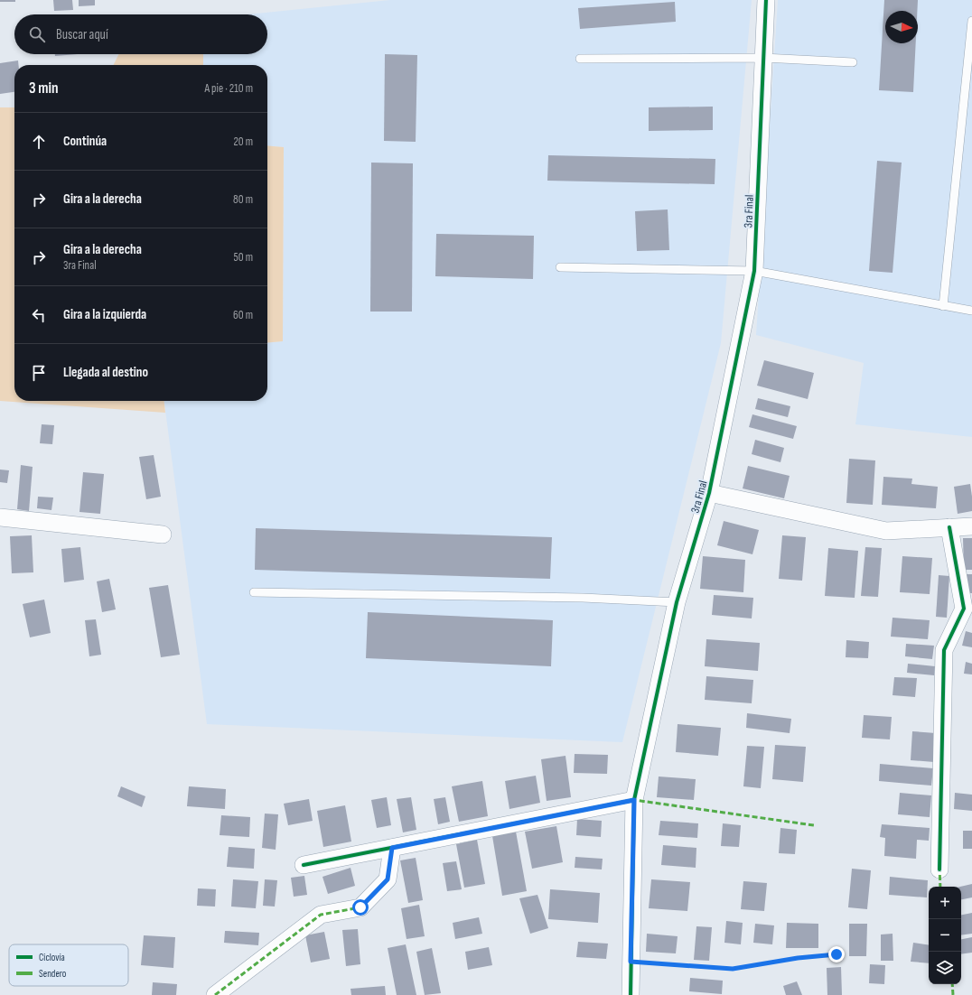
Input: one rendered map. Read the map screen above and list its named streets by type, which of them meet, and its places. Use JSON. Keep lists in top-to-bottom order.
{
  "streets": {
    "street": ["3ra Final"]
  },
  "legend": ["Ciclovía", "Sendero"],
  "north": "right",
  "page": {
    "search": "Buscar aquí",
    "heading": ["3 min", "A pie · 210 m"],
    "list": [
      ["Continúa", "20 m"],
      ["Gira a la derecha", "80 m"],
      ["Gira a la derecha", "3ra Final", "50 m"],
      ["Gira a la izquierda", "60 m"],
      "Llegada al destino"
    ],
    "map_buttons": ["+", "−"]
  }
}
